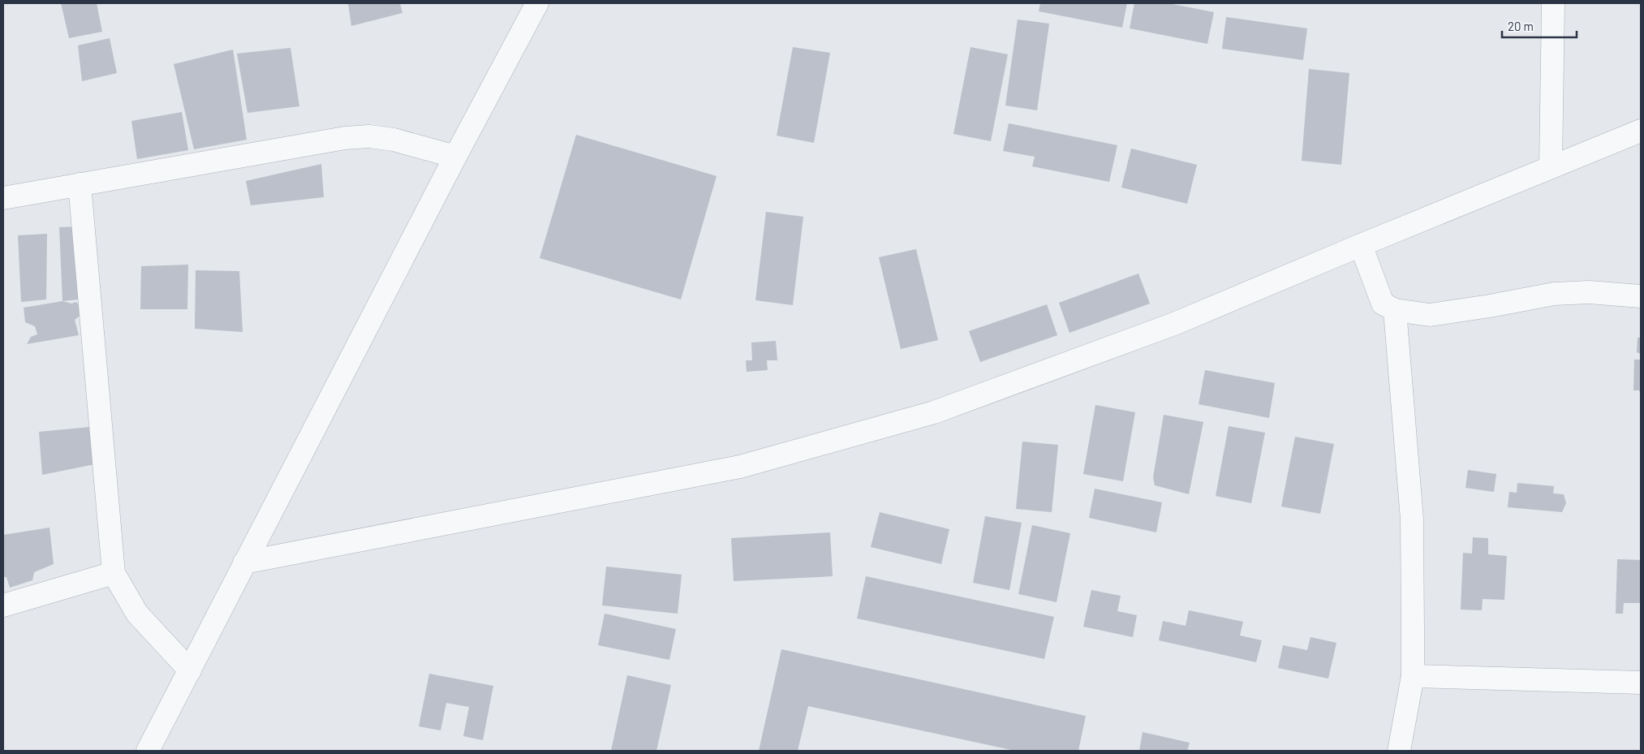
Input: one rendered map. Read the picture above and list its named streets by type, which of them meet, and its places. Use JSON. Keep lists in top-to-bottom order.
{
  "scale_bar": "20 m"
}
